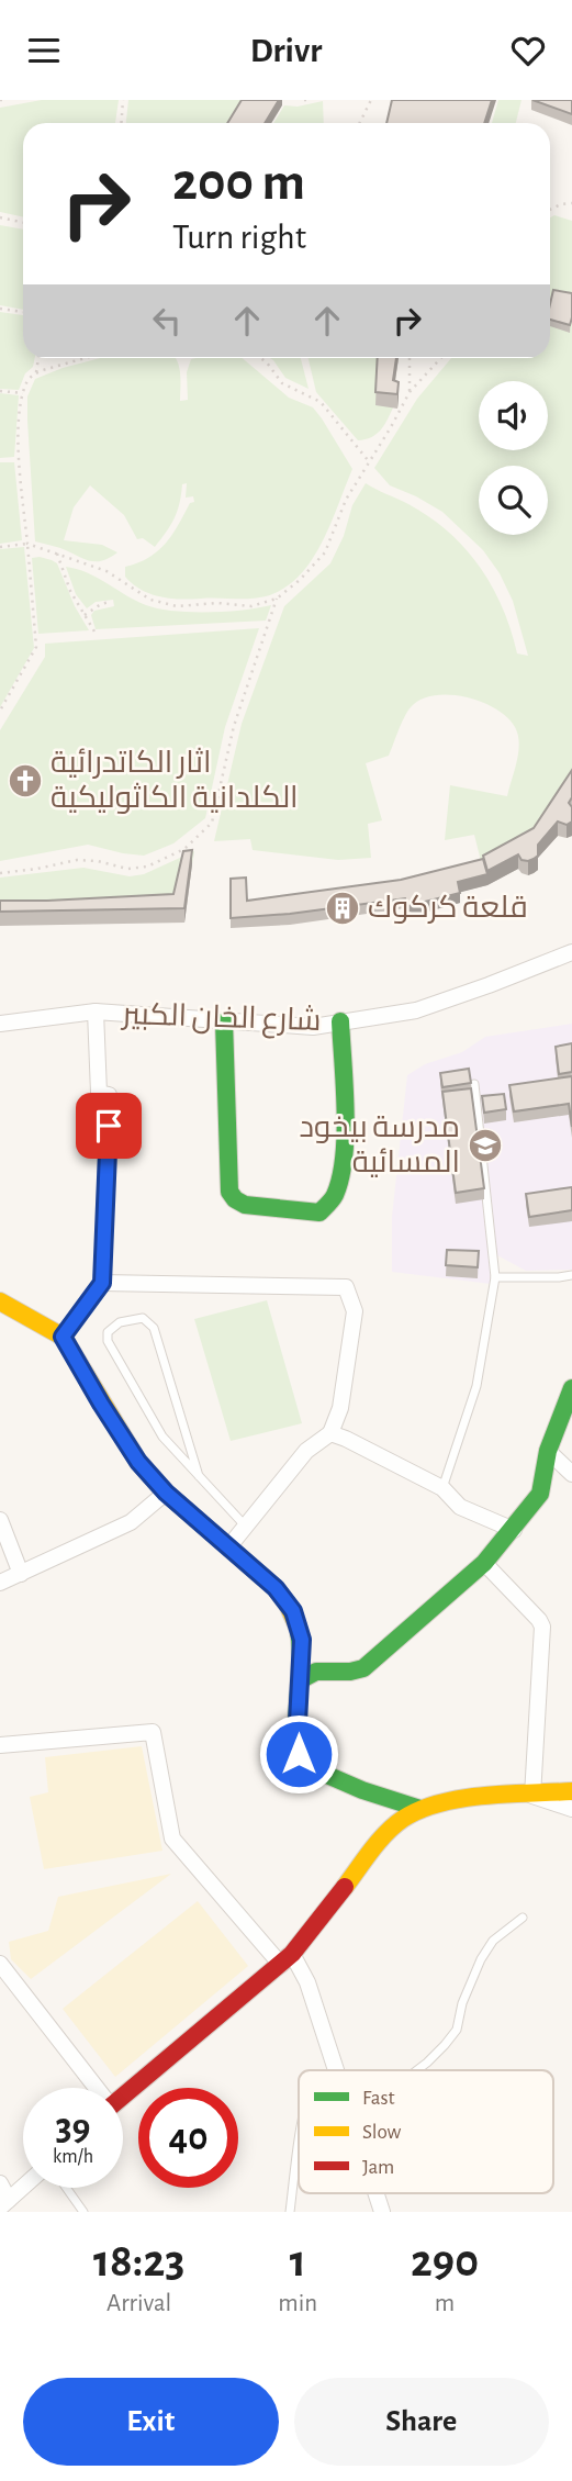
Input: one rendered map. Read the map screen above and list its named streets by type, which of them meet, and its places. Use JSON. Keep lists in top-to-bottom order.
{
  "streets": {
    "street": ["شارع الخان الكبير"]
  },
  "places": {
    "church": ["اثار الكاتدرائية الكلدانية الكاثوليكية"],
    "building": ["قلعة كركوك"],
    "school or university": ["مدرسة بيخود المسائية"]
  },
  "legend": ["Fast", "Slow", "Jam"],
  "page": {
    "header": "Drivr",
    "turn": ["200 m", "Turn right"],
    "speed": "39 km/h",
    "limit": "40",
    "eta": [
      "18:23",
      "Arrival",
      "1",
      "min",
      "290",
      "m"
    ],
    "buttons": ["Exit", "Share"]
  }
}
